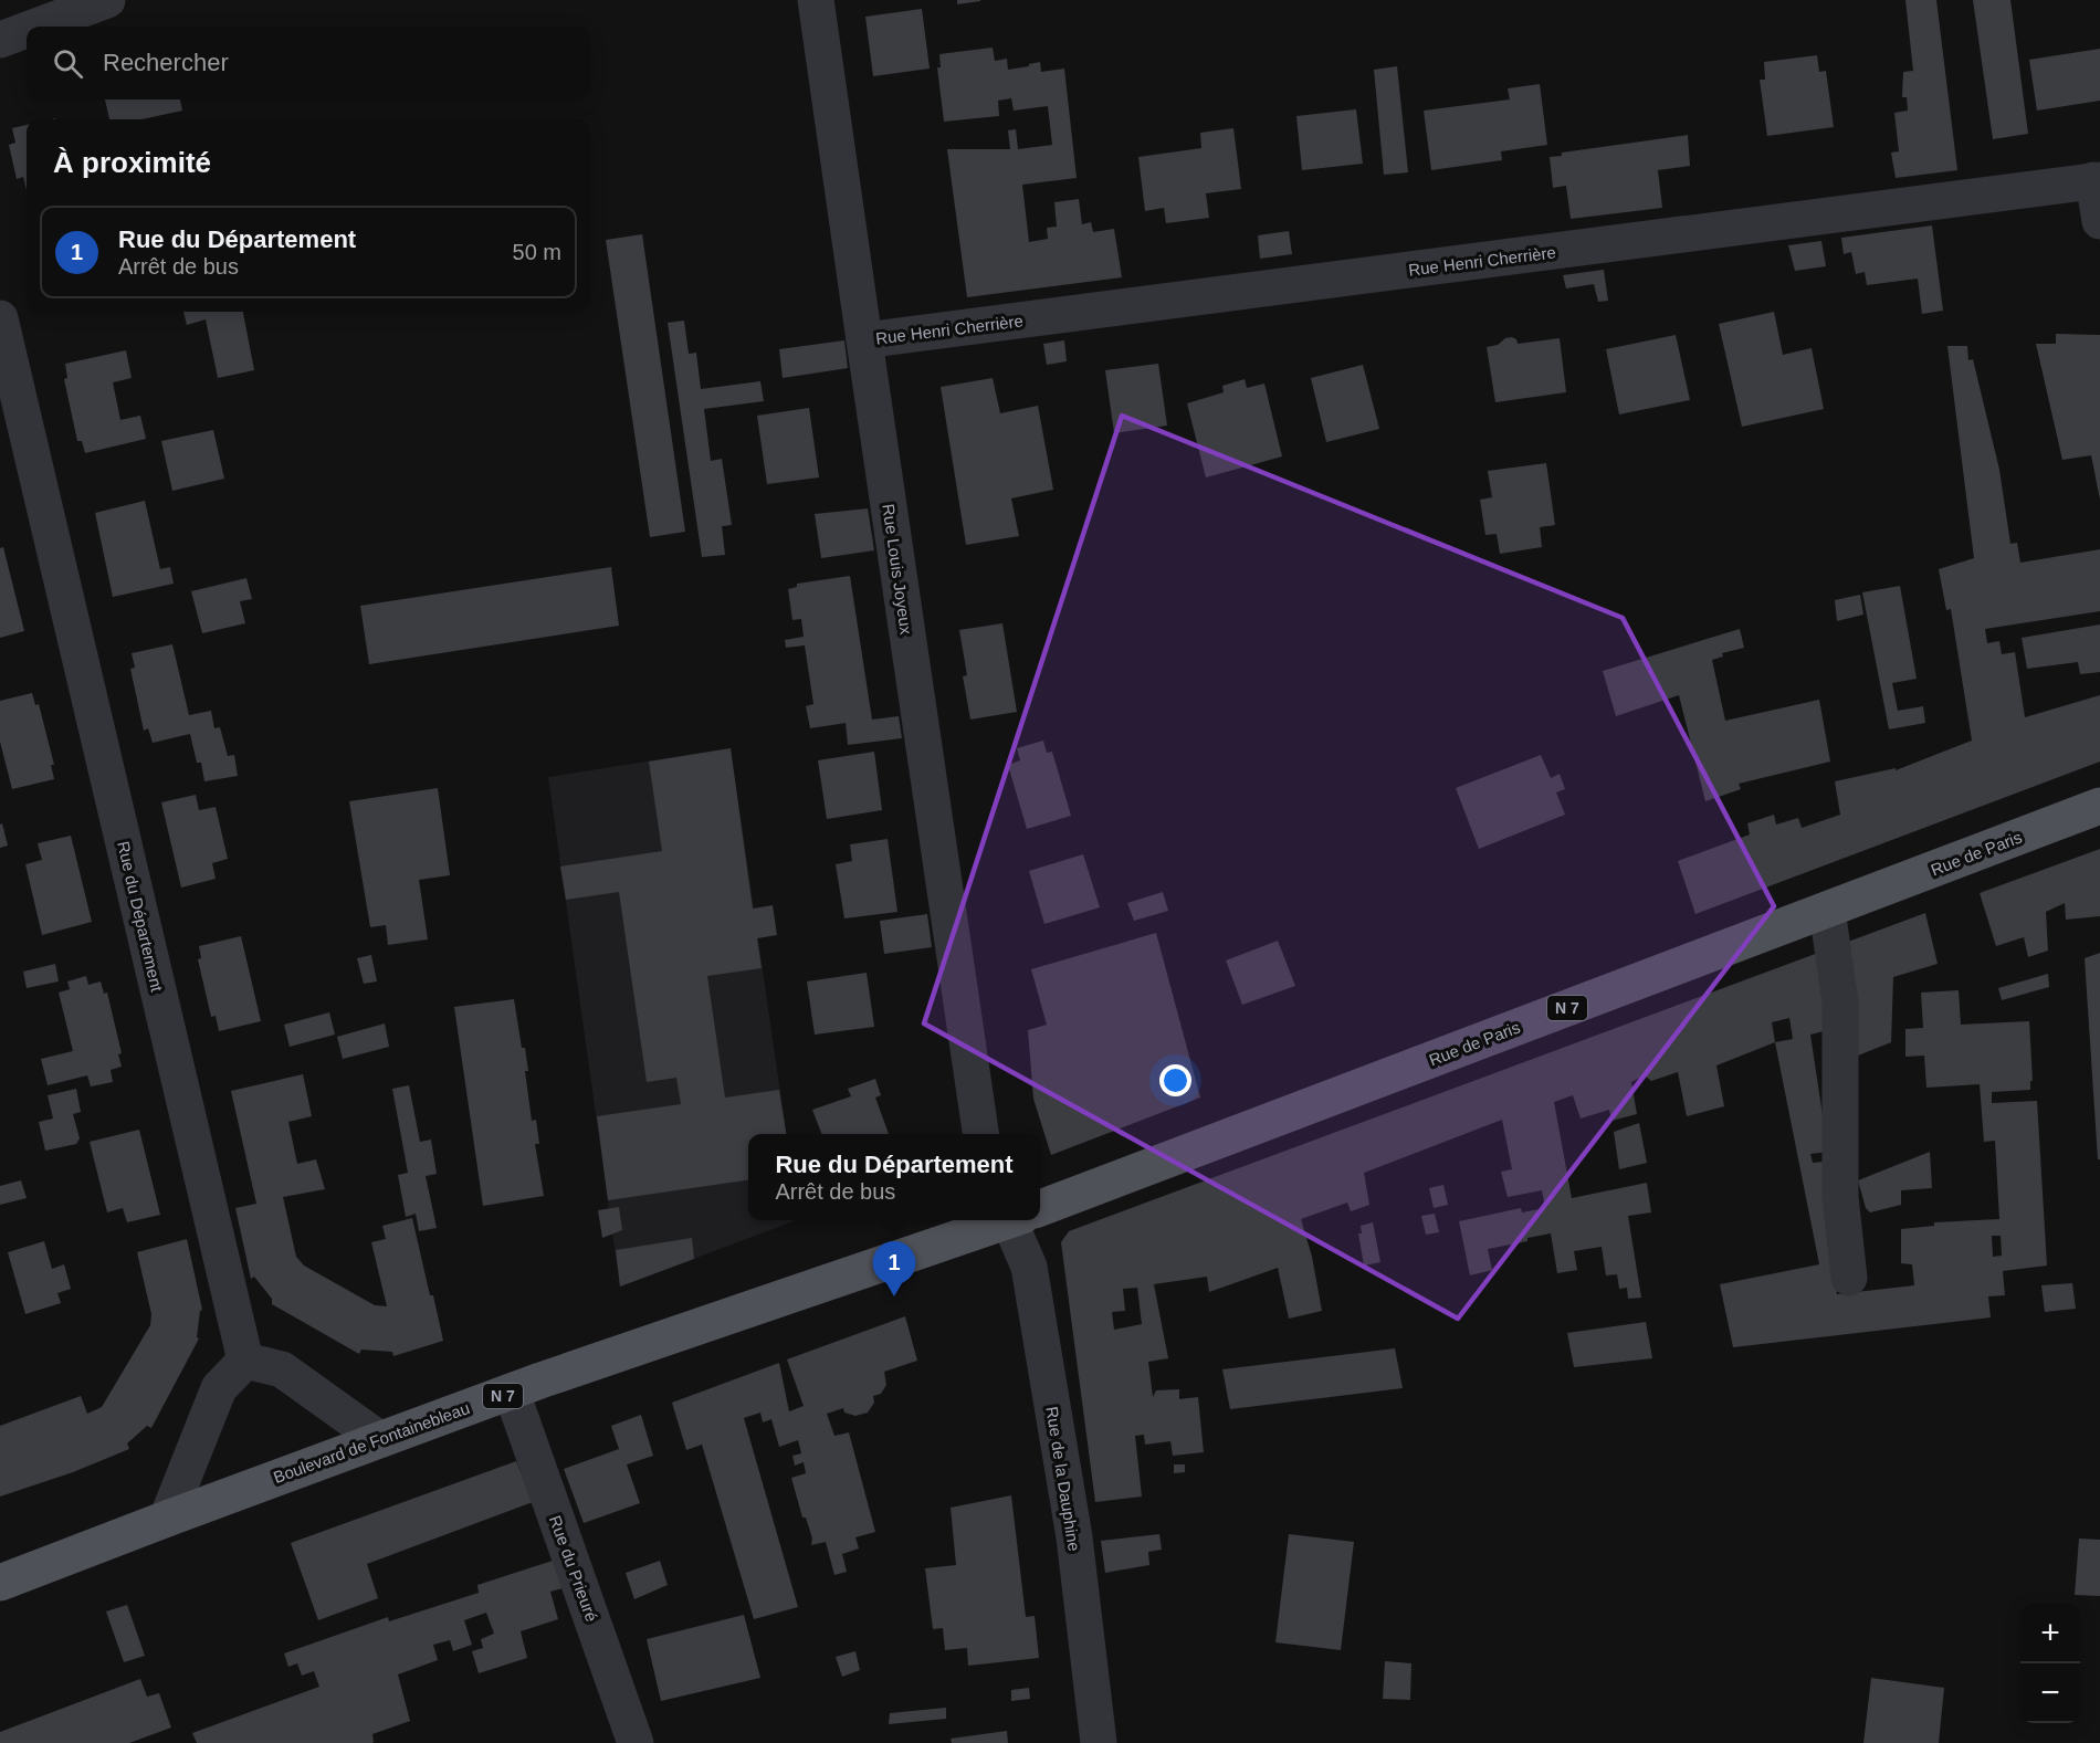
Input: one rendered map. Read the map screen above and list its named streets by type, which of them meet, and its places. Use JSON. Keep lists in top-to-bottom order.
{
  "streets": {
    "main road": ["Rue de Paris", "N 7", "Boulevard de Fontainebleau"],
    "street": [
      "Rue Henri Cherrière",
      "Rue Louis Joyeux",
      "Rue du Département",
      "Rue de la Dauphine",
      "Rue du Prieuré"
    ]
  },
  "crossings": [
    ["Rue Henri Cherrière", "Rue Louis Joyeux"],
    ["Boulevard de Fontainebleau", "Rue du Prieuré"]
  ],
  "page": {
    "search": "Rechercher",
    "heading": "À proximité",
    "list": [
      {
        "mark": "1",
        "name": "Rue du Département",
        "note": "Arrêt de bus",
        "value": "50 m"
      }
    ],
    "popup": ["Rue du Département", "Arrêt de bus"],
    "pins": "1",
    "map_buttons": ["+", "−"]
  }
}
